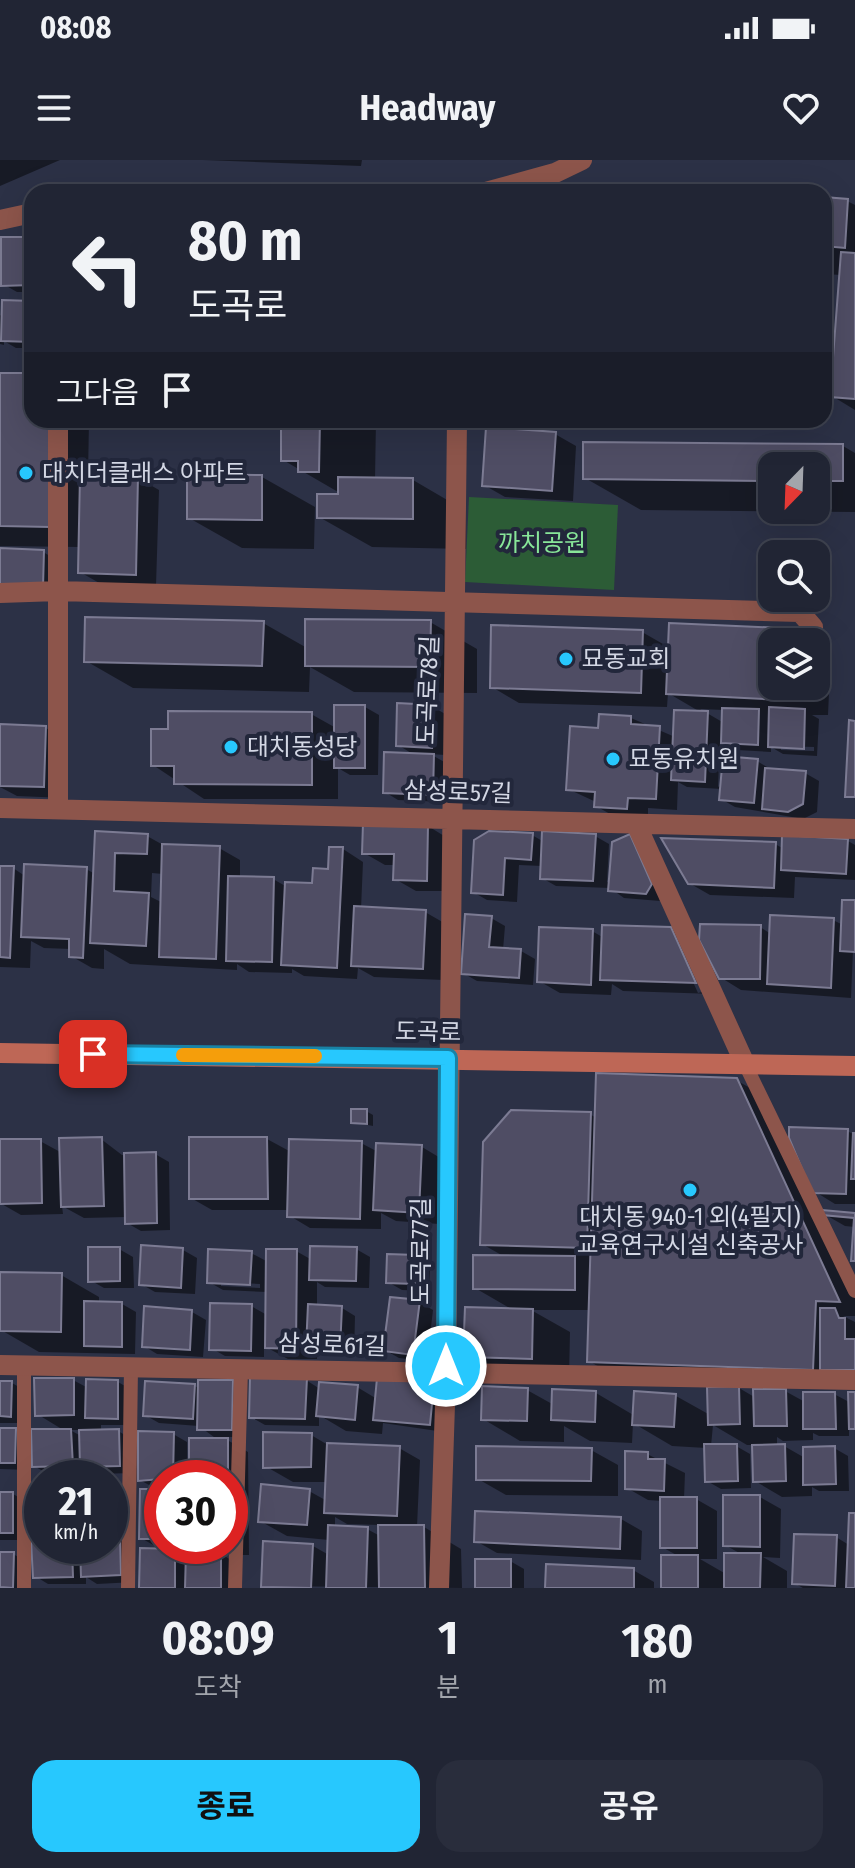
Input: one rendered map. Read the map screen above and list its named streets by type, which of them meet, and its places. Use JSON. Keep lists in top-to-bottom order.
{
  "streets": {
    "main road": ["도곡로"],
    "street": [
      "도곡로78길",
      "삼성로57길",
      "도곡로77길",
      "삼성로61길"
    ]
  },
  "crossings": [
    ["도곡로78길", "삼성로57길"],
    ["도곡로78길", "도곡로"],
    ["도곡로78길", "도곡로77길"],
    ["도곡로", "도곡로77길"],
    ["도곡로77길", "삼성로61길"]
  ],
  "parks": ["까치공원"],
  "places": [
    "대치더클래스 아파트",
    "묘동교회",
    "대치동성당",
    "묘동유치원",
    "대치동 940-1 외(4필지) 교육연구시설 신축공사"
  ],
  "north": "bottom left",
  "page": {
    "status": "08:08",
    "header": "Headway",
    "turn": ["80 m", "도곡로"],
    "then": "그다음",
    "speed": "21 km/h",
    "limit": "30",
    "eta": [
      "08:09",
      "도착",
      "1",
      "분",
      "180",
      "m"
    ],
    "buttons": ["종료", "공유"]
  }
}
